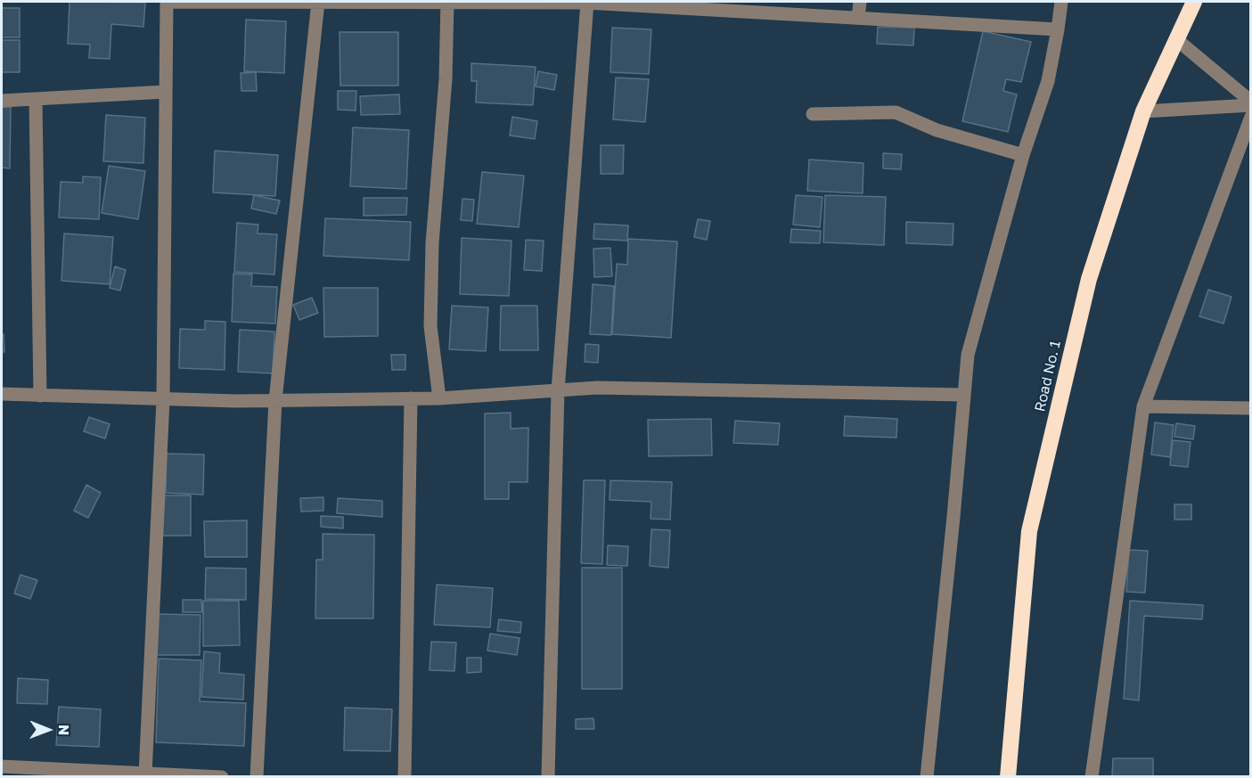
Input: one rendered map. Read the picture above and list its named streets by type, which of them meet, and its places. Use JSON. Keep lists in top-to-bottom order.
{
  "streets": {
    "highway": ["Road No. 1"]
  },
  "north": "right"
}
